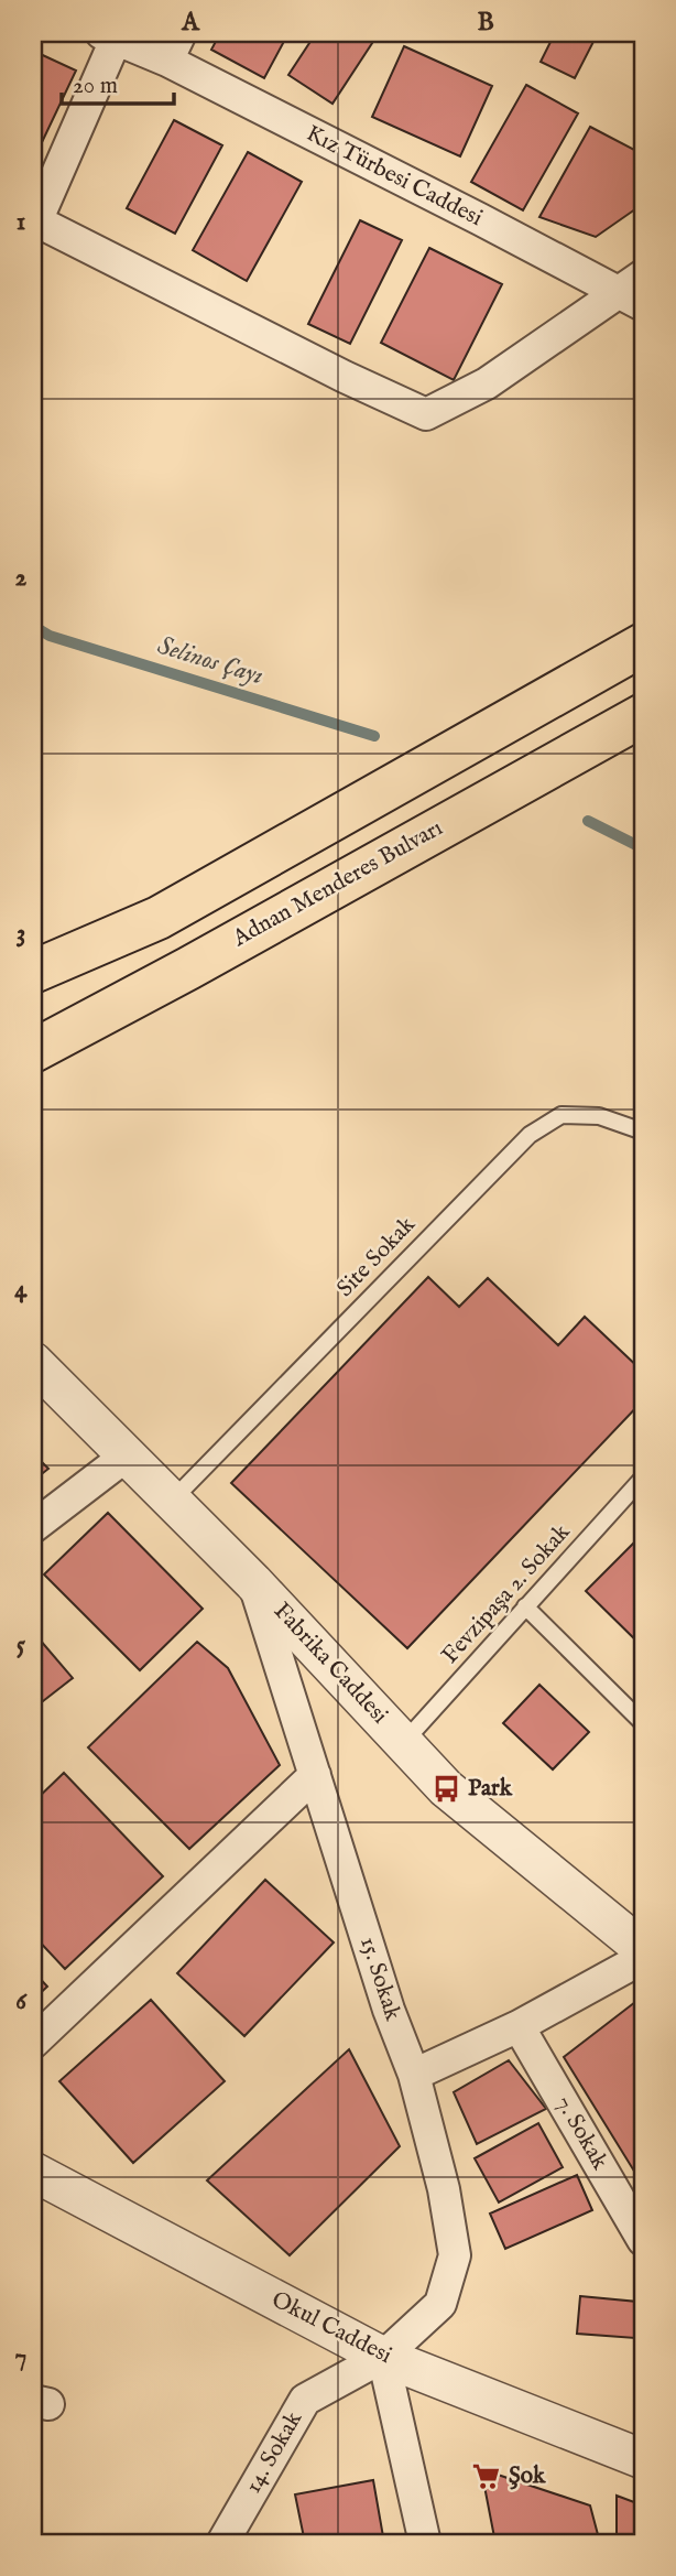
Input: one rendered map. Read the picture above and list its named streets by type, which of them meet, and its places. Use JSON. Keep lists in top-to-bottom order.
{
  "streets": {
    "main road": ["Adnan Menderes Bulvarı"],
    "street": [
      "Kız Türbesi Caddesi",
      "Fabrika Caddesi",
      "15. Sokak",
      "7. Sokak",
      "Okul Caddesi",
      "14. Sokak"
    ],
    "lane": ["Site Sokak", "Fevzipaşa 2. Sokak"]
  },
  "crossings": [
    ["Site Sokak", "Fabrika Caddesi"],
    ["Fevzipaşa 2. Sokak", "Fabrika Caddesi"],
    ["Fabrika Caddesi", "15. Sokak"],
    ["15. Sokak", "Okul Caddesi"],
    ["15. Sokak", "14. Sokak"],
    ["Okul Caddesi", "14. Sokak"]
  ],
  "water": ["Selinos Çayı"],
  "places": {
    "bus stop": ["Park"],
    "supermarket": ["Şok"]
  },
  "scale_bar": "20 m",
  "grid": {
    "columns": ["A", "B"],
    "rows": [
      "1",
      "2",
      "3",
      "4",
      "5",
      "6",
      "7"
    ]
  }
}
